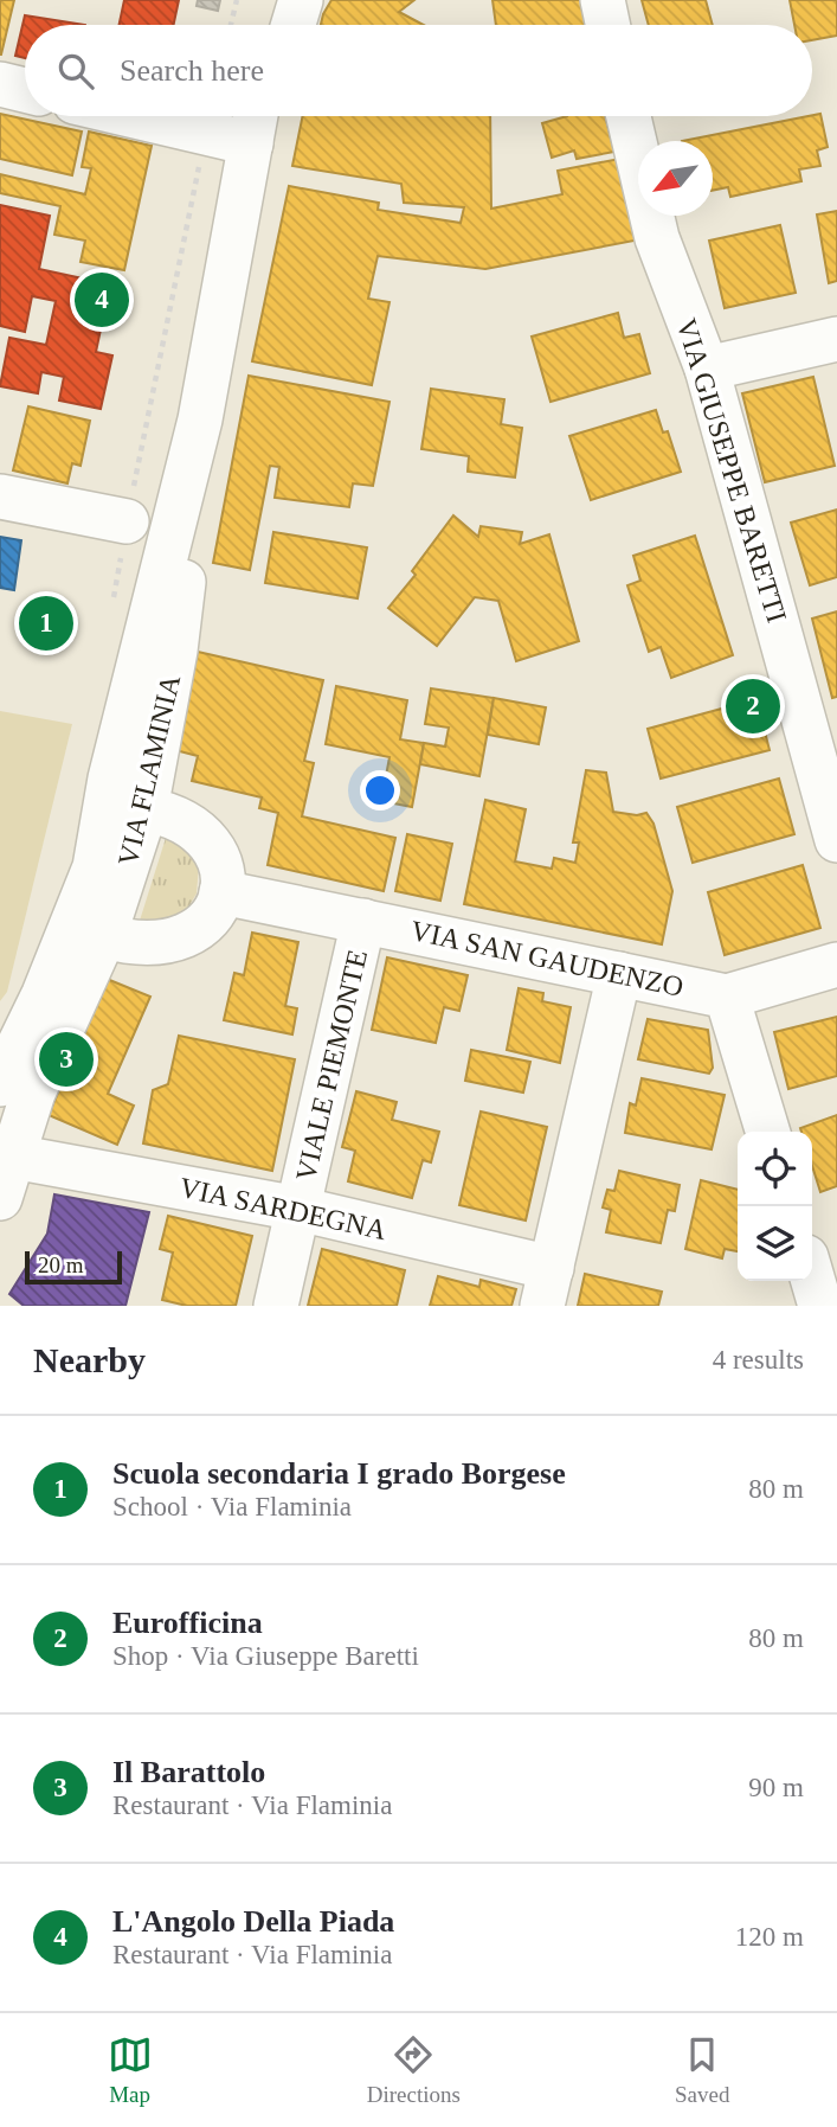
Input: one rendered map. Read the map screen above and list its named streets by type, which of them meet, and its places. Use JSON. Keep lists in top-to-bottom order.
{
  "streets": {
    "street": [
      "VIA GIUSEPPE BARETTI",
      "VIA FLAMINIA",
      "VIA SAN GAUDENZO",
      "VIALE PIEMONTE",
      "VIA SARDEGNA"
    ]
  },
  "crossings": [
    ["VIA FLAMINIA", "VIA SARDEGNA"],
    ["VIA SAN GAUDENZO", "VIALE PIEMONTE"],
    ["VIALE PIEMONTE", "VIA SARDEGNA"]
  ],
  "scale_bar": "20 m",
  "north": "bottom left",
  "page": {
    "search": "Search here",
    "pins": [
      "4",
      "1",
      "2",
      "3"
    ],
    "scale": "20 m",
    "heading": ["Nearby", "4 results"],
    "list": [
      {
        "mark": "1",
        "name": "Scuola secondaria I grado Borgese",
        "note": "School · Via Flaminia",
        "value": "80 m"
      },
      {
        "mark": "2",
        "name": "Eurofficina",
        "note": "Shop · Via Giuseppe Baretti",
        "value": "80 m"
      },
      {
        "mark": "3",
        "name": "Il Barattolo",
        "note": "Restaurant · Via Flaminia",
        "value": "90 m"
      },
      {
        "mark": "4",
        "name": "L'Angolo Della Piada",
        "note": "Restaurant · Via Flaminia",
        "value": "120 m"
      }
    ],
    "nav": ["Map", "Directions", "Saved"]
  }
}
